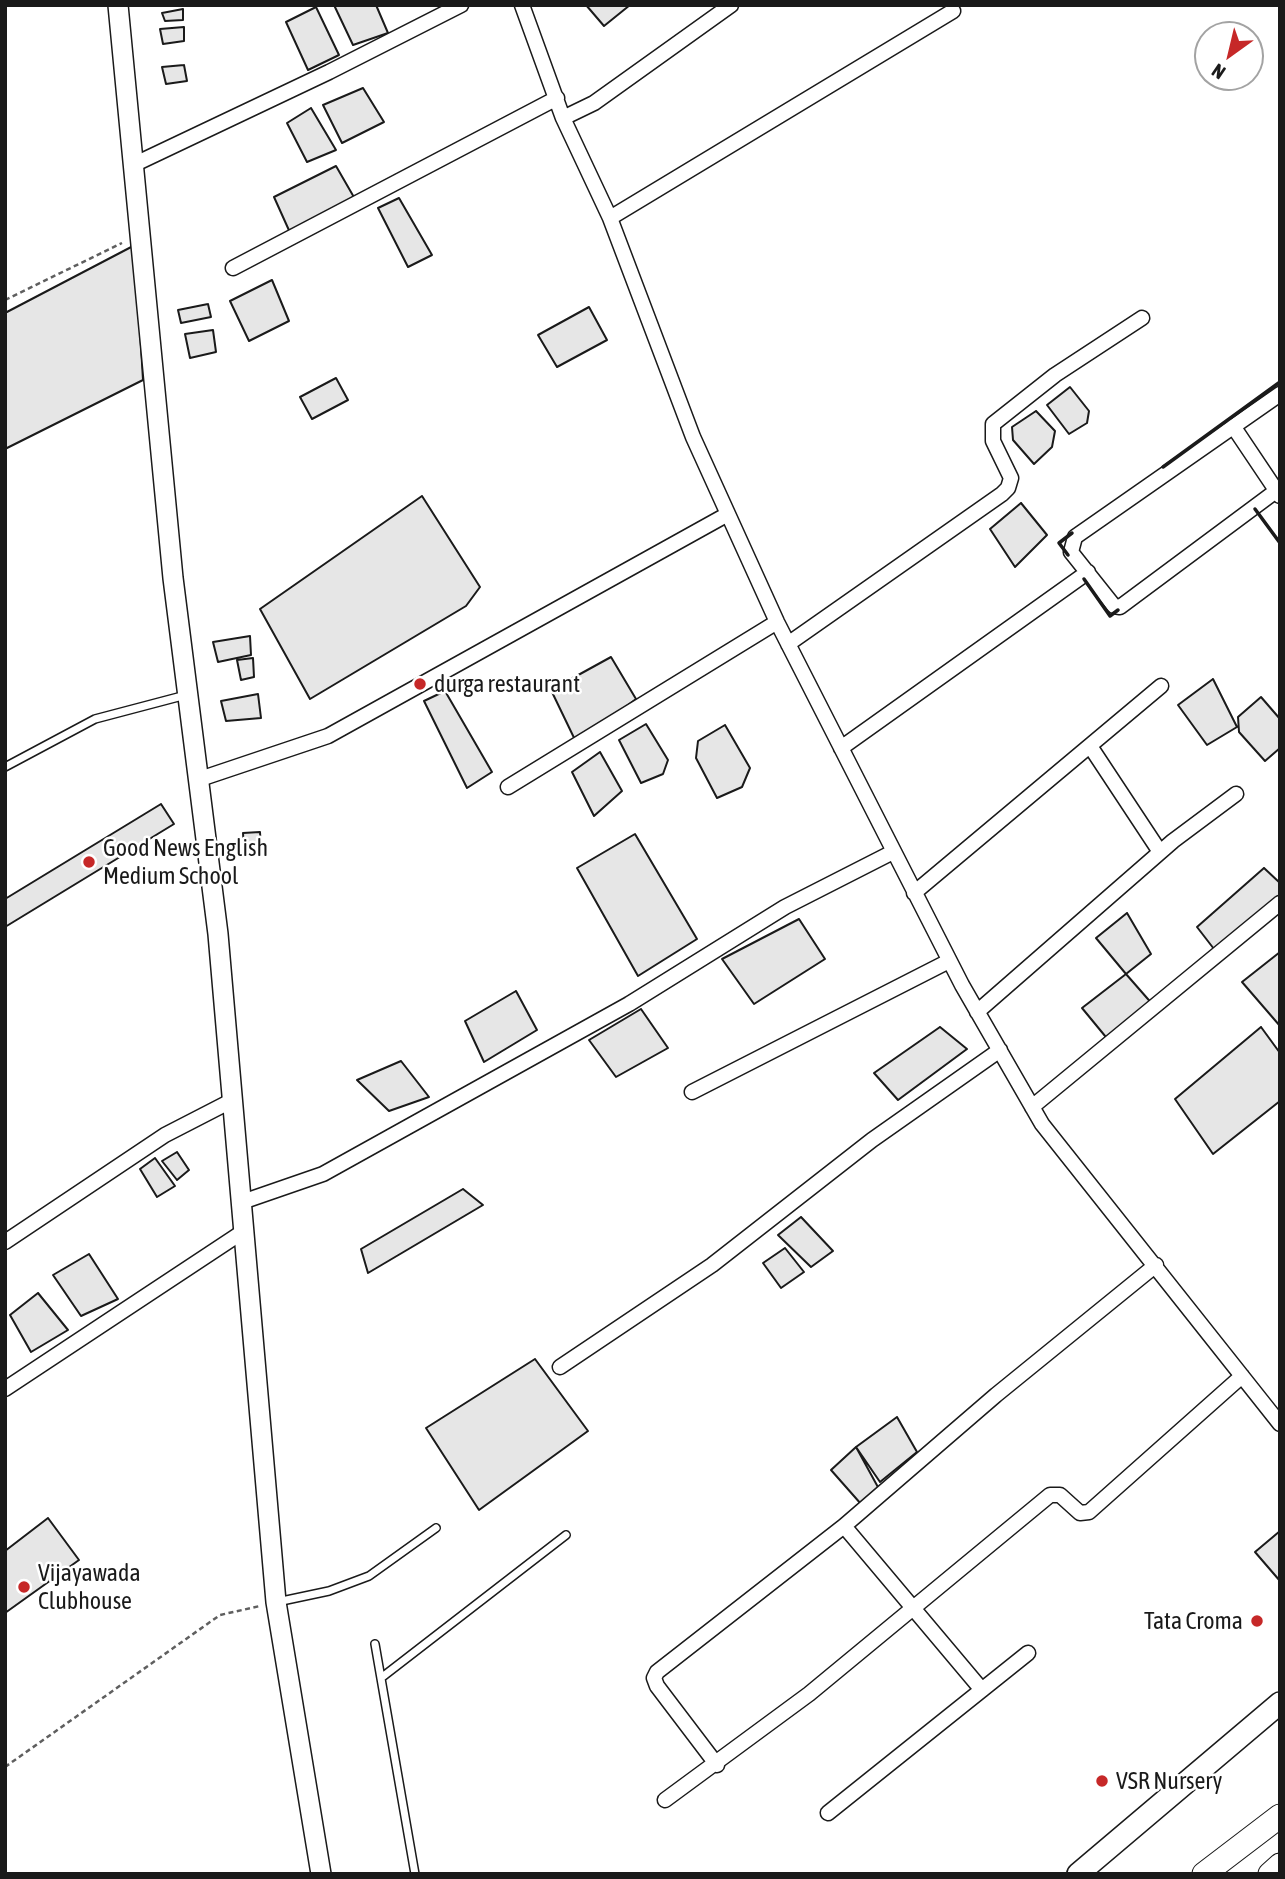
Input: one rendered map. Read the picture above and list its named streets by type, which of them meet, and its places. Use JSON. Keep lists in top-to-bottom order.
{
  "places": [
    "durga restaurant",
    "Good News English Medium School",
    "Vijayawada Clubhouse",
    "Tata Croma",
    "VSR Nursery"
  ],
  "north": "bottom left"
}
